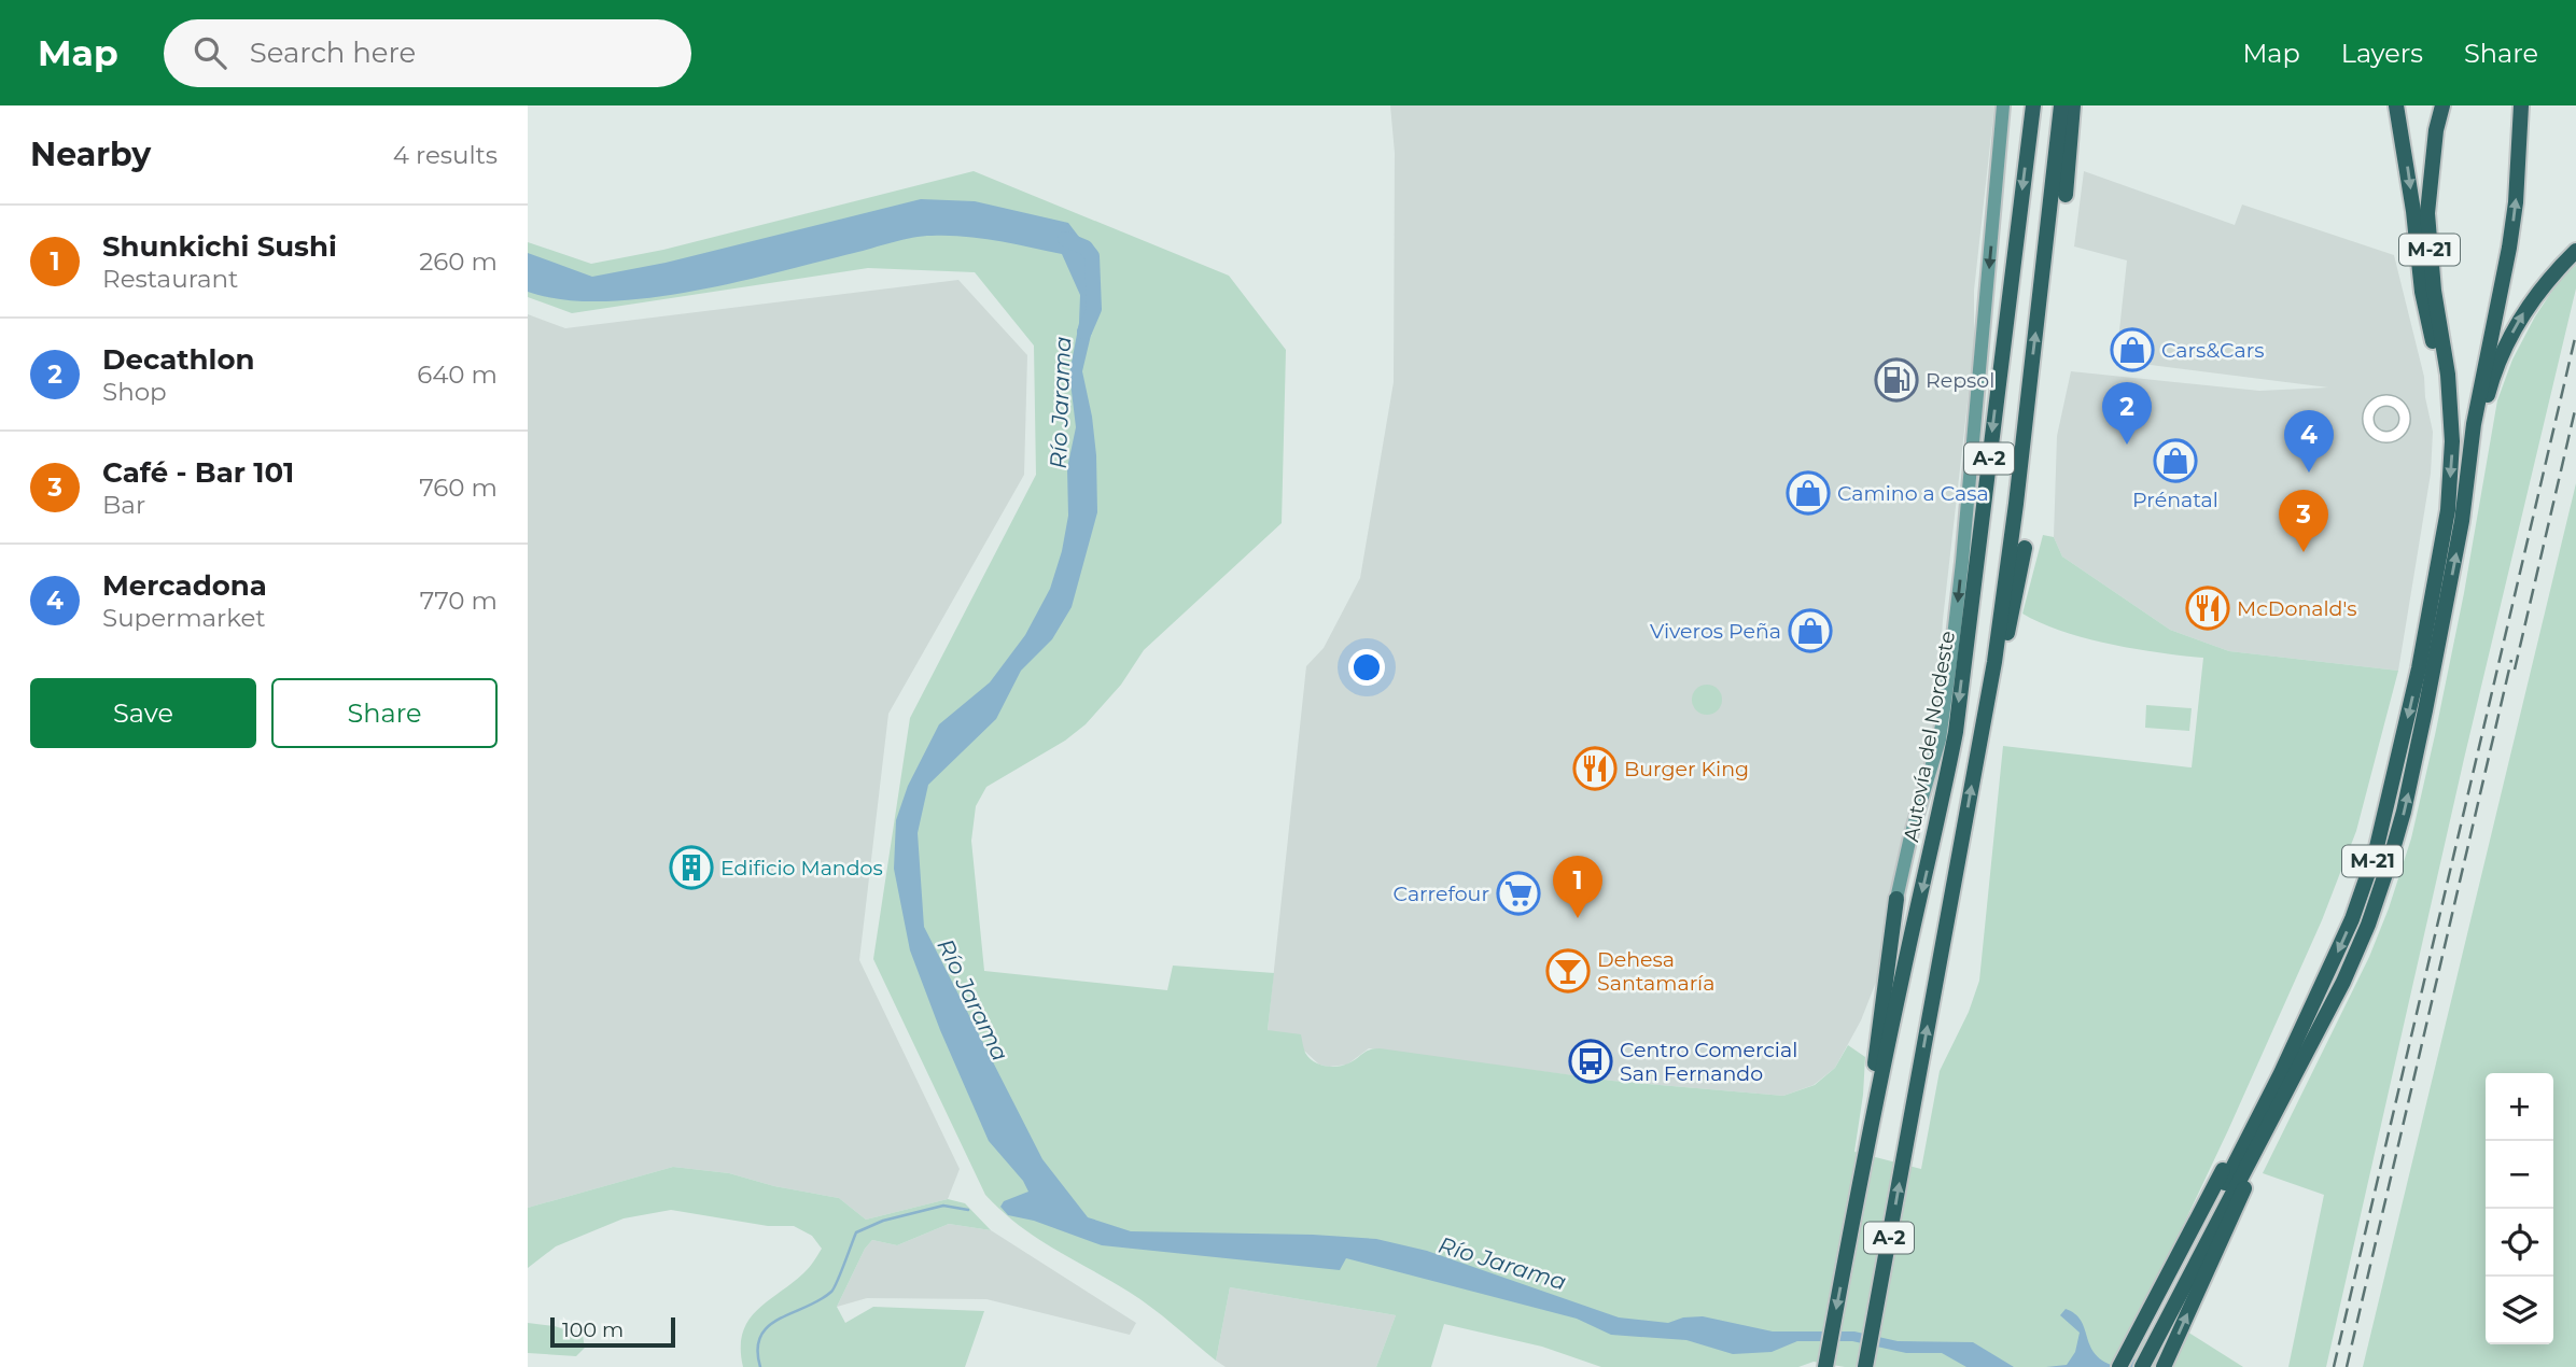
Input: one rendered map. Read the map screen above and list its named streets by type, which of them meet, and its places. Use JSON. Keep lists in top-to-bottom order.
{
  "streets": {
    "highway": ["M-21", "A-2", "Autovía del Nordeste"]
  },
  "water": ["Río Jarama"],
  "places": {
    "shop": [
      "Cars&Cars",
      "Prénatal",
      "Camino a Casa",
      "Viveros Peña"
    ],
    "fuel station": ["Repsol"],
    "restaurant": ["McDonald's", "Burger King"],
    "building": ["Edificio Mandos"],
    "supermarket": ["Carrefour"],
    "bar": ["Dehesa Santamaría"],
    "bus stop": ["Centro Comercial San Fernando"]
  },
  "scale_bar": "100 m",
  "page": {
    "header": "Map",
    "search": "Search here",
    "nav": ["Map", "Layers", "Share"],
    "heading": ["Nearby", "4 results"],
    "list": [
      {
        "mark": "1",
        "name": "Shunkichi Sushi",
        "note": "Restaurant",
        "value": "260 m"
      },
      {
        "mark": "2",
        "name": "Decathlon",
        "note": "Shop",
        "value": "640 m"
      },
      {
        "mark": "3",
        "name": "Café - Bar 101",
        "note": "Bar",
        "value": "760 m"
      },
      {
        "mark": "4",
        "name": "Mercadona",
        "note": "Supermarket",
        "value": "770 m"
      }
    ],
    "pins": [
      "2",
      "4",
      "3",
      "1"
    ],
    "buttons": ["Save", "Share"],
    "map_buttons": ["+", "−"],
    "scale": "100 m"
  }
}
